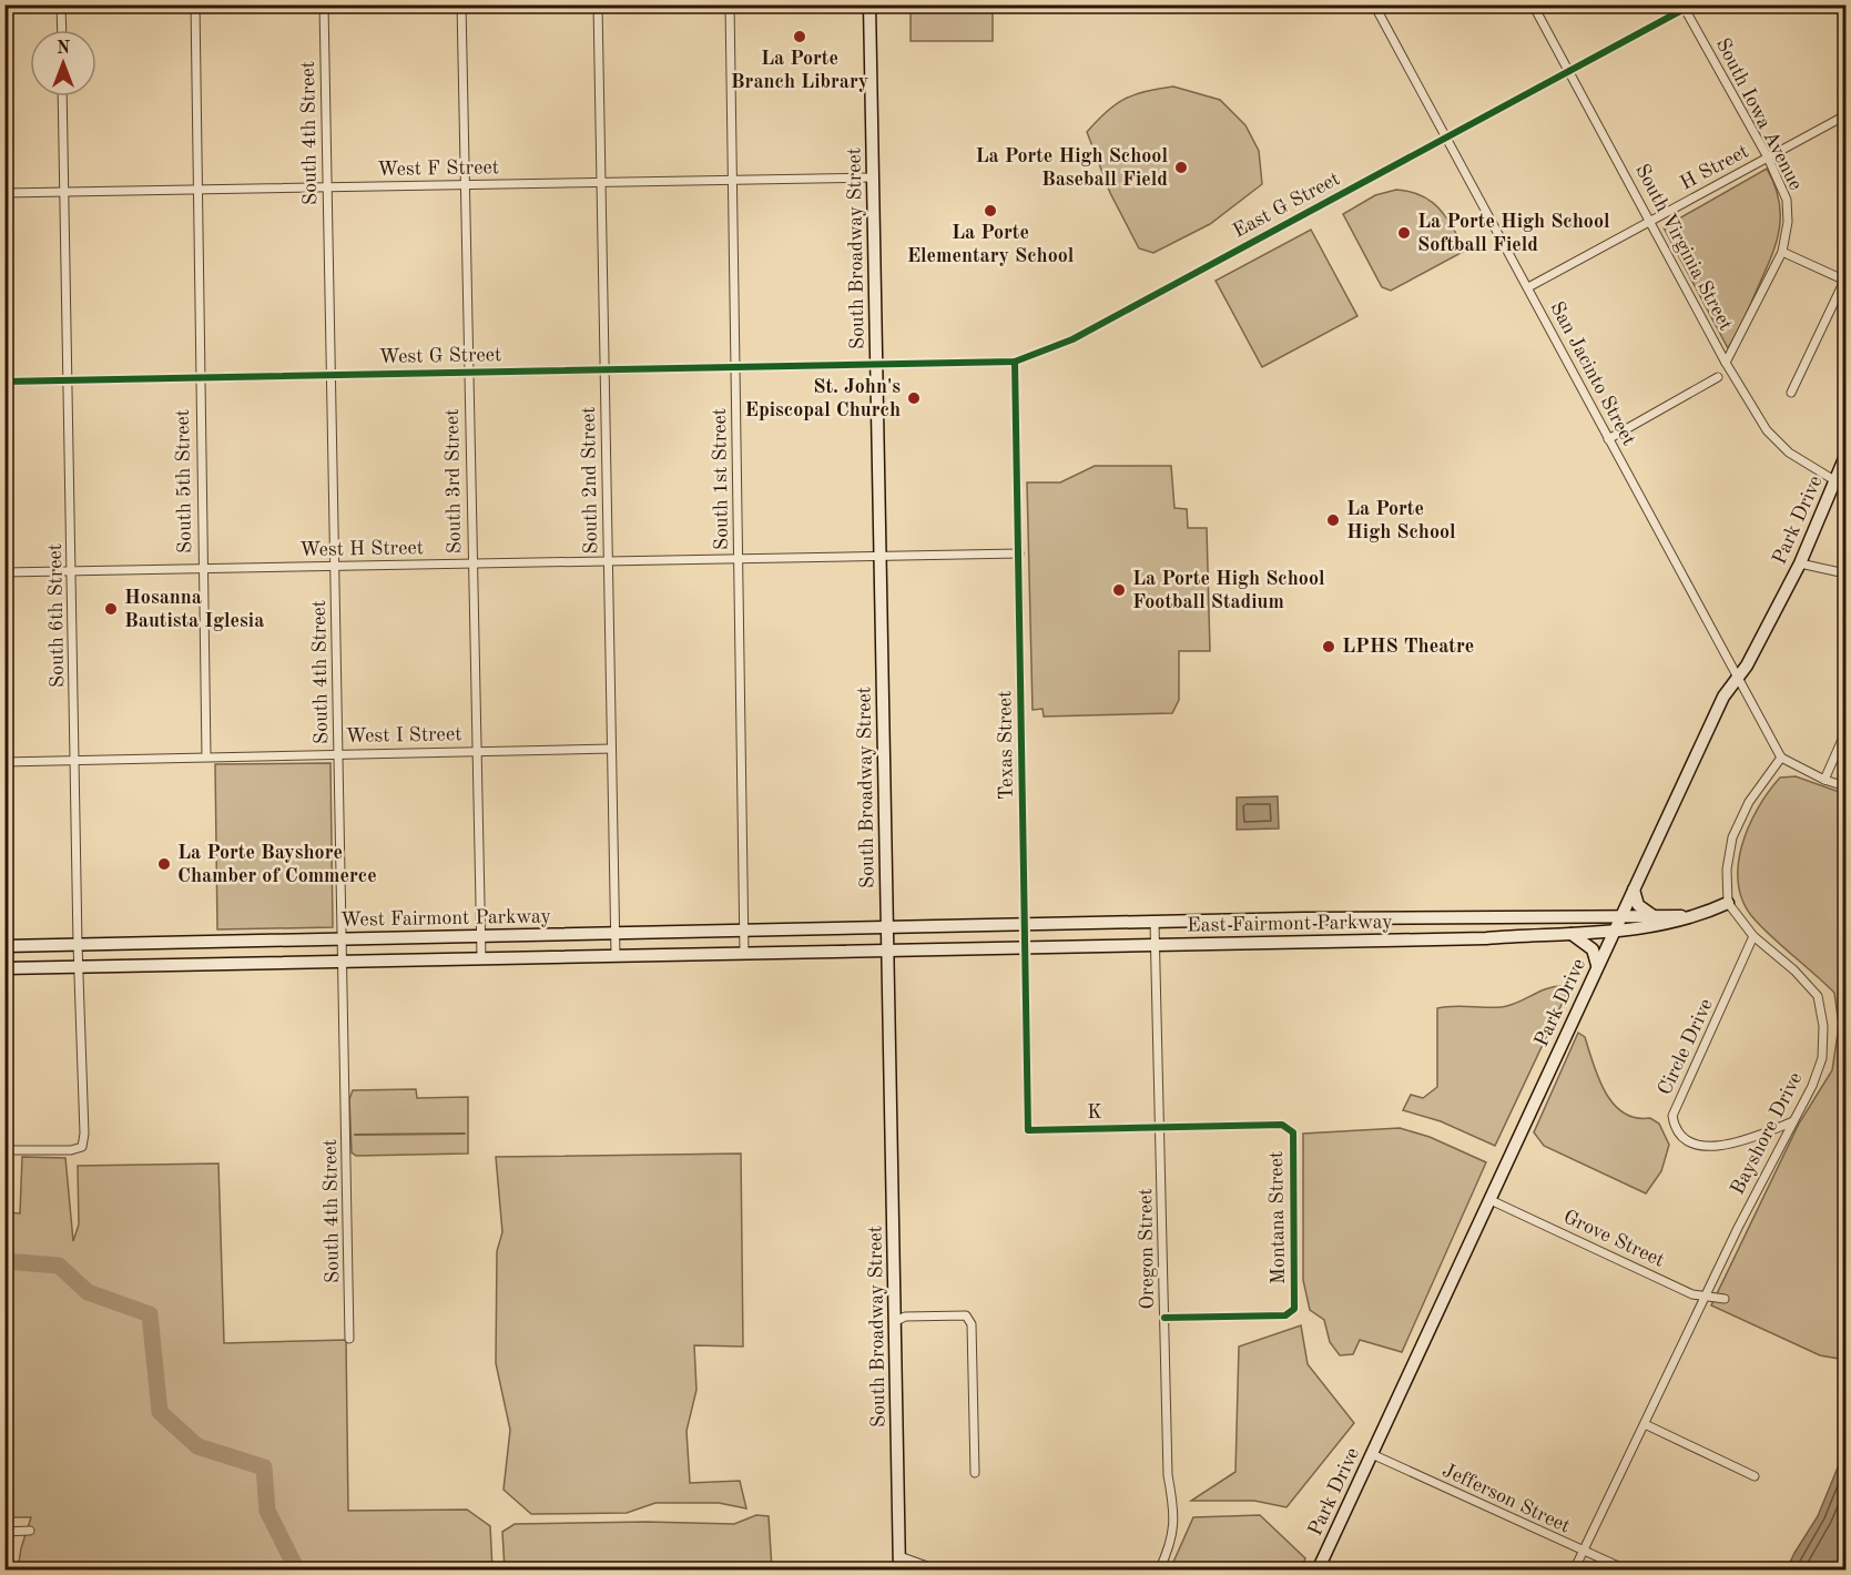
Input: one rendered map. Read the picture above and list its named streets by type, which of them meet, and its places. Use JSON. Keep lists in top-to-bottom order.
{
  "streets": {
    "main road": [
      "South Broadway Street",
      "Park Drive",
      "West Fairmont Parkway",
      "East Fairmont Parkway"
    ],
    "street": [
      "South Iowa Avenue",
      "South 4th Street",
      "H Street",
      "West F Street",
      "East G Street",
      "South Virginia Street",
      "West G Street",
      "San Jacinto Street",
      "South 1st Street",
      "South 2nd Street",
      "South 5th Street",
      "South 3rd Street",
      "West H Street",
      "South 6th Street",
      "West I Street",
      "Texas Street",
      "Circle Drive",
      "K",
      "Bayshore Drive",
      "Montana Street",
      "Grove Street",
      "Oregon Street",
      "Jefferson Street"
    ]
  },
  "crossings": [
    ["South Iowa Avenue", "H Street"],
    ["South Iowa Avenue", "East G Street"],
    ["South Iowa Avenue", "South Virginia Street"],
    ["South 4th Street", "West F Street"],
    ["South 4th Street", "West G Street"],
    ["South 4th Street", "West H Street"],
    ["South 4th Street", "West I Street"],
    ["South 4th Street", "West Fairmont Parkway"],
    ["H Street", "South Virginia Street"],
    ["H Street", "San Jacinto Street"],
    ["West F Street", "South Broadway Street"],
    ["West F Street", "South 1st Street"],
    ["West F Street", "South 2nd Street"],
    ["West F Street", "South 5th Street"],
    ["West F Street", "South 3rd Street"],
    ["West F Street", "South 6th Street"],
    ["East G Street", "South Virginia Street"],
    ["East G Street", "South Broadway Street"],
    ["East G Street", "West G Street"],
    ["East G Street", "San Jacinto Street"],
    ["East G Street", "Texas Street"],
    ["South Virginia Street", "Park Drive"],
    ["South Broadway Street", "West G Street"],
    ["South Broadway Street", "West H Street"],
    ["South Broadway Street", "West Fairmont Parkway"],
    ["South Broadway Street", "East Fairmont Parkway"],
    ["West G Street", "South 1st Street"],
    ["West G Street", "South 2nd Street"],
    ["West G Street", "South 5th Street"],
    ["West G Street", "South 3rd Street"],
    ["West G Street", "South 6th Street"],
    ["San Jacinto Street", "Park Drive"],
    ["South 1st Street", "West H Street"],
    ["South 1st Street", "West Fairmont Parkway"],
    ["South 2nd Street", "West H Street"],
    ["South 2nd Street", "West I Street"],
    ["South 2nd Street", "West Fairmont Parkway"],
    ["South 5th Street", "West H Street"],
    ["South 5th Street", "West I Street"],
    ["South 3rd Street", "West H Street"],
    ["South 3rd Street", "West I Street"],
    ["South 3rd Street", "West Fairmont Parkway"],
    ["Park Drive", "East Fairmont Parkway"],
    ["Park Drive", "Grove Street"],
    ["Park Drive", "Jefferson Street"],
    ["West H Street", "South 6th Street"],
    ["West H Street", "Texas Street"],
    ["South 6th Street", "West I Street"],
    ["South 6th Street", "West Fairmont Parkway"],
    ["Texas Street", "East Fairmont Parkway"],
    ["Texas Street", "K"],
    ["West Fairmont Parkway", "East Fairmont Parkway"],
    ["East Fairmont Parkway", "Bayshore Drive"],
    ["East Fairmont Parkway", "Oregon Street"],
    ["Circle Drive", "Bayshore Drive"],
    ["K", "Montana Street"],
    ["K", "Oregon Street"],
    ["Bayshore Drive", "Grove Street"],
    ["Bayshore Drive", "Jefferson Street"],
    ["Montana Street", "Oregon Street"]
  ],
  "places": [
    "La Porte Branch Library",
    "La Porte High School Baseball Field",
    "La Porte Elementary School",
    "La Porte High School Softball Field",
    "St. John's Episcopal Church",
    "La Porte High School",
    "La Porte High School Football Stadium",
    "Hosanna Bautista Iglesia",
    "LPHS Theatre",
    "La Porte Bayshore Chamber of Commerce"
  ],
  "north": "top"
}
